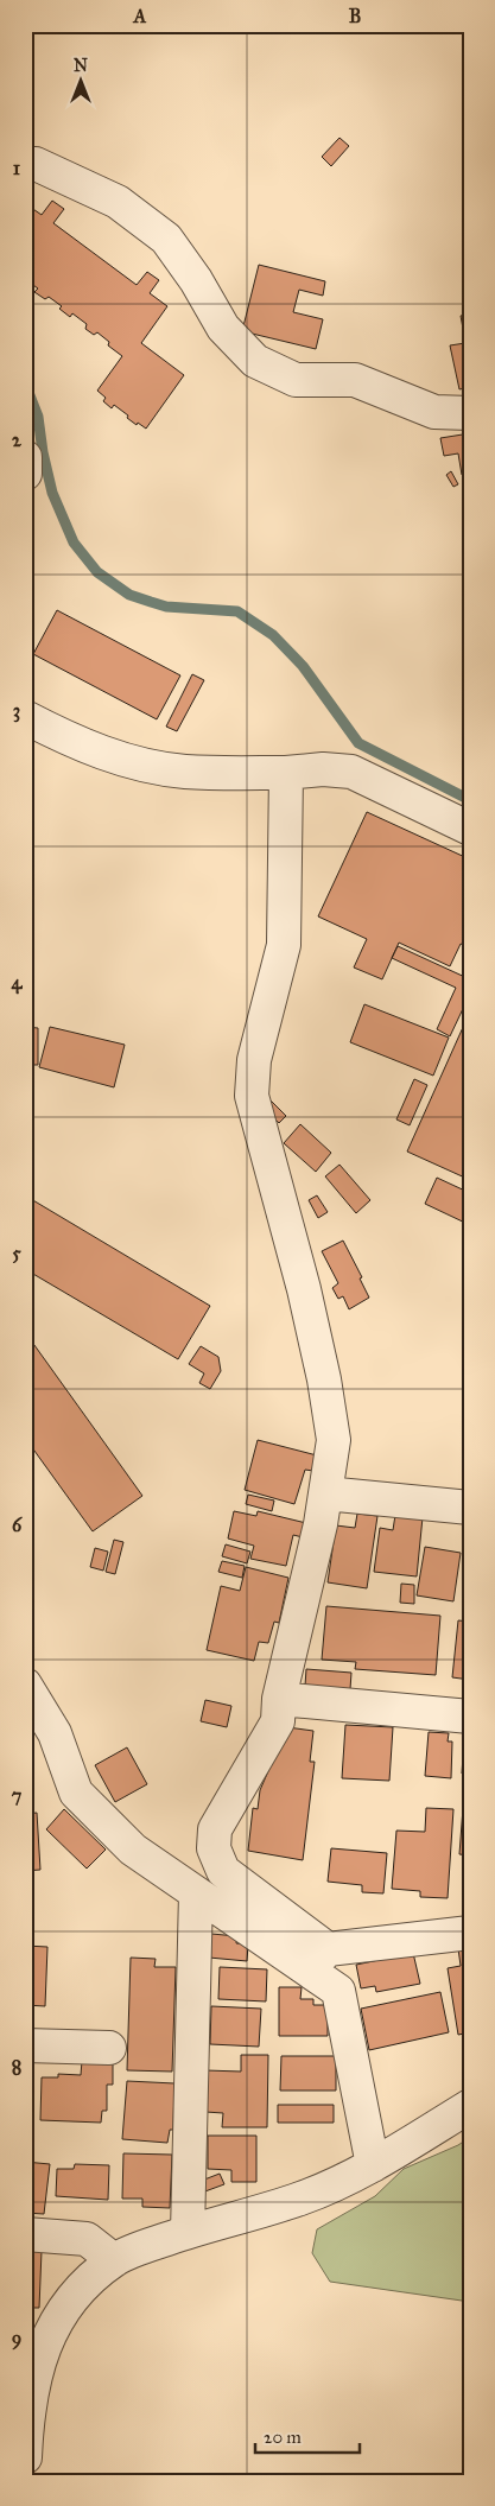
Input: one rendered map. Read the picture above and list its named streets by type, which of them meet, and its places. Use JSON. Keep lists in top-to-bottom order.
{
  "scale_bar": "20 m",
  "north": "top",
  "grid": {
    "columns": ["A", "B"],
    "rows": [
      "1",
      "2",
      "3",
      "4",
      "5",
      "6",
      "7",
      "8",
      "9"
    ]
  }
}
